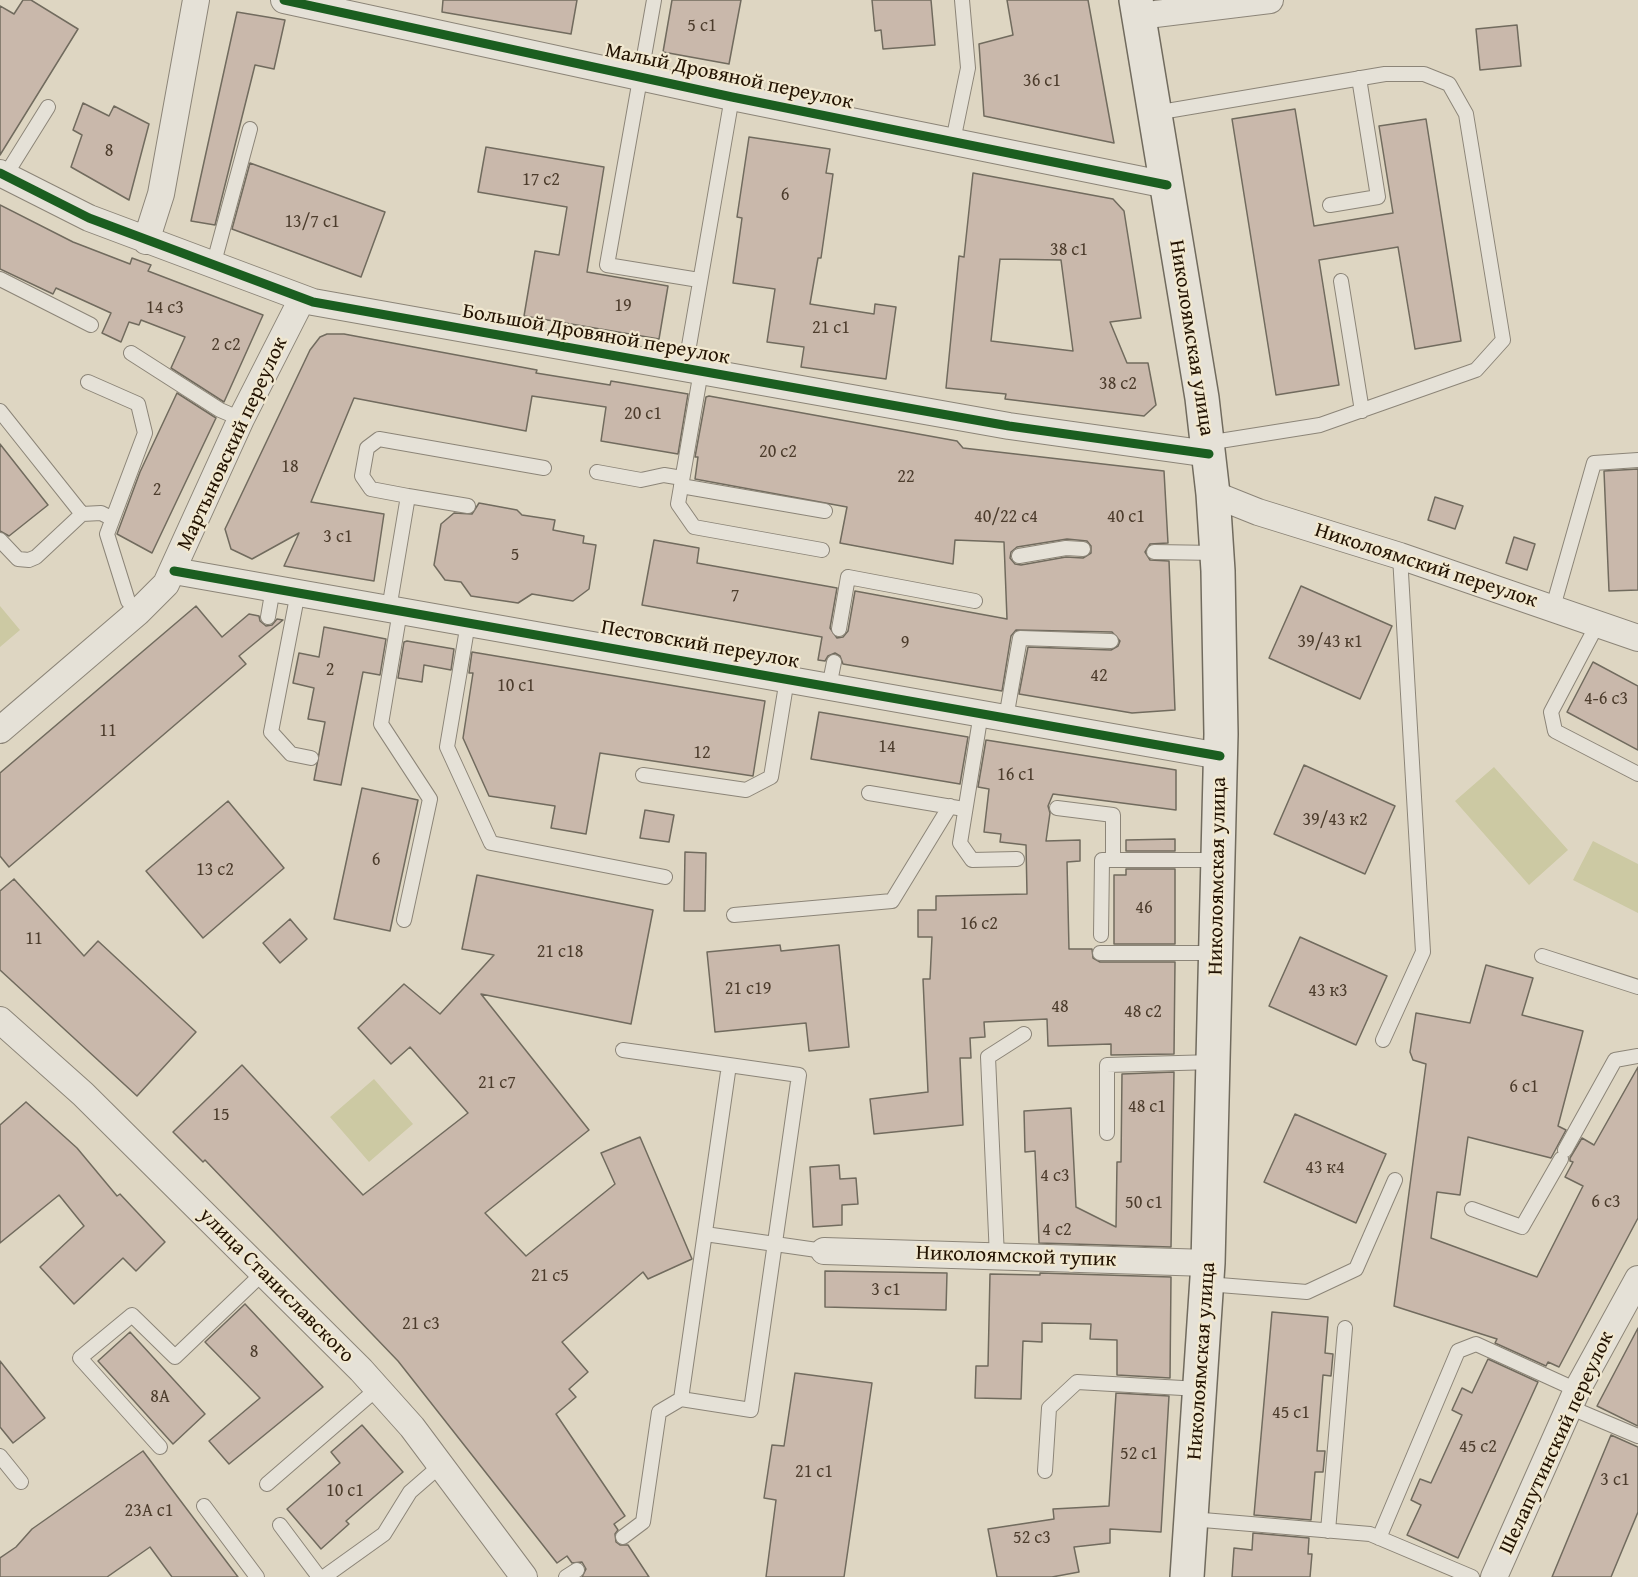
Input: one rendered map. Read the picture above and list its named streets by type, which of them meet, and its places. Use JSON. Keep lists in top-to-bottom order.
{
  "streets": {
    "main road": ["Николоямская улица"],
    "street": [
      "Малый Дровяной переулок",
      "Большой Дровяной переулок",
      "Мартыновский переулок",
      "Николоямский переулок",
      "Пестовский переулок",
      "Николоямской тупик",
      "улица Станиславского",
      "Шелапутинский переулок"
    ]
  },
  "crossings": [
    ["Малый Дровяной переулок", "Николоямская улица"],
    ["Большой Дровяной переулок", "Николоямская улица"],
    ["Большой Дровяной переулок", "Мартыновский переулок"],
    ["Николоямская улица", "Николоямский переулок"],
    ["Николоямская улица", "Пестовский переулок"],
    ["Николоямская улица", "Николоямской тупик"],
    ["Мартыновский переулок", "Пестовский переулок"]
  ],
  "house_numbers": [
    "5 с1",
    "36 с1",
    "8",
    "17 с2",
    "6",
    "13/7 с1",
    "38 с1",
    "19",
    "14 с3",
    "21 с1",
    "2 с2",
    "38 с2",
    "20 с1",
    "20 с2",
    "18",
    "22",
    "2",
    "40/22 с4",
    "40 с1",
    "3 с1",
    "5",
    "7",
    "39/43 к1",
    "9",
    "2",
    "42",
    "10 с1",
    "4-6 с3",
    "11",
    "14",
    "12",
    "16 с1",
    "39/43 к2",
    "6",
    "13 c2",
    "46",
    "16 с2",
    "11",
    "21 с18",
    "21 с19",
    "43 к3",
    "48",
    "48 с2",
    "21 с7",
    "6 с1",
    "48 с1",
    "15",
    "43 к4",
    "4 с3",
    "6 с3",
    "50 с1",
    "4 с2",
    "21 с5",
    "3 с1",
    "21 с3",
    "8",
    "8А",
    "45 с1",
    "45 с2",
    "52 с1",
    "21 с1",
    "3 с1",
    "10 с1",
    "23А с1",
    "52 с3"
  ]
}
